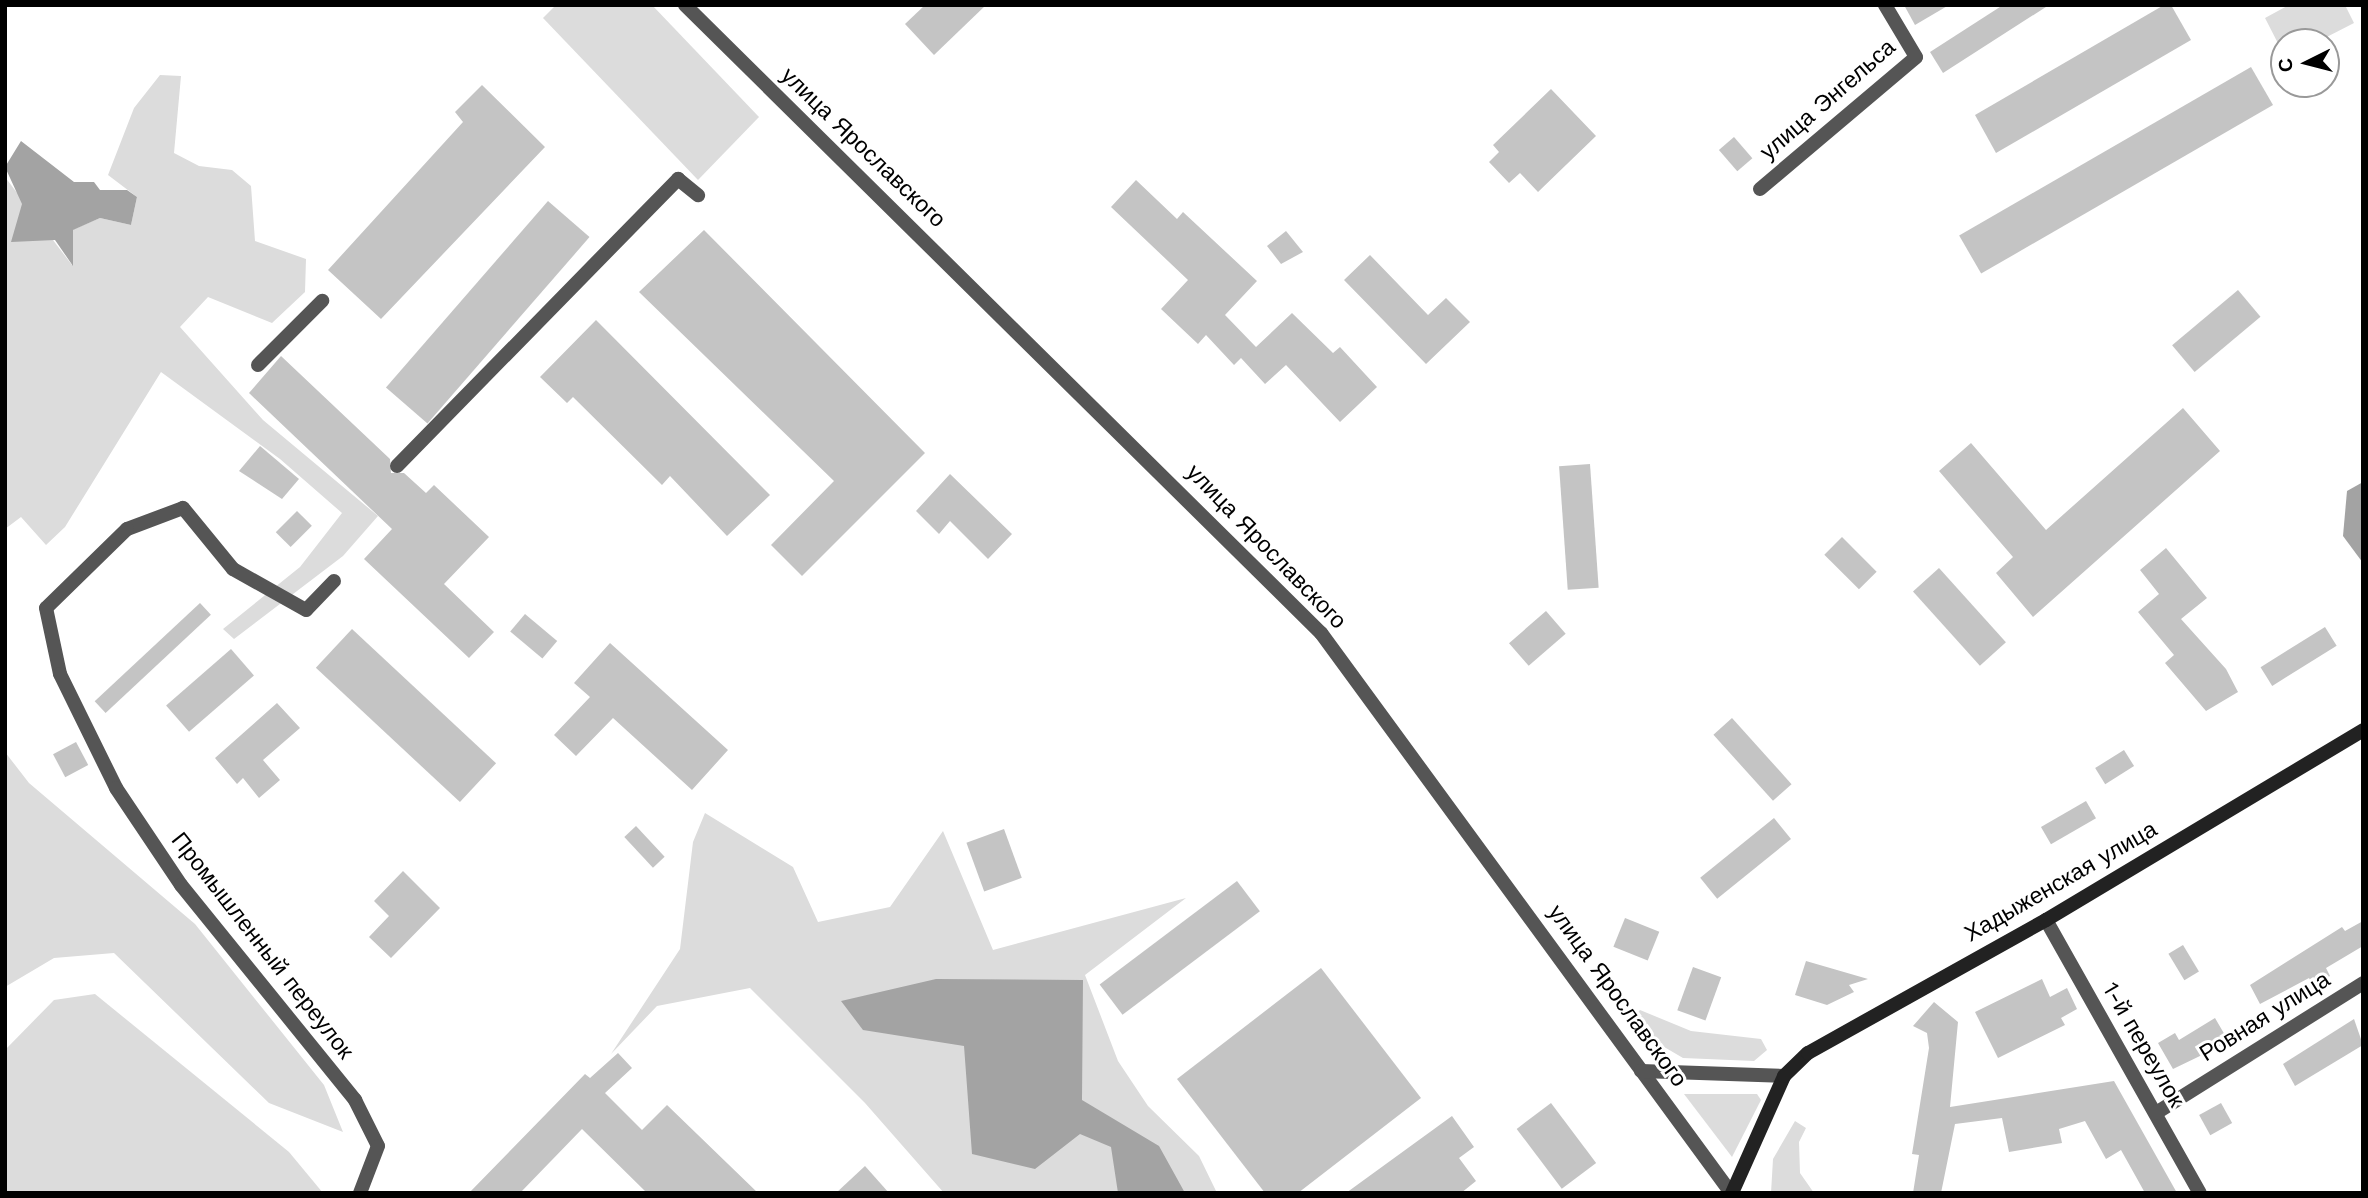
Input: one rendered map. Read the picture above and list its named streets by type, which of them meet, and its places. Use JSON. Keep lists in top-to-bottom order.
{
  "streets": {
    "main road": ["Хадыженская улица"],
    "street": [
      "улица Энгельса",
      "улица Ярославского",
      "Промышленный переулок",
      "Ровная улица",
      "1-й переулок"
    ]
  },
  "crossings": [
    ["улица Ярославского", "Хадыженская улица"],
    ["Хадыженская улица", "1-й переулок"],
    ["Ровная улица", "1-й переулок"]
  ],
  "north": "left"
}
